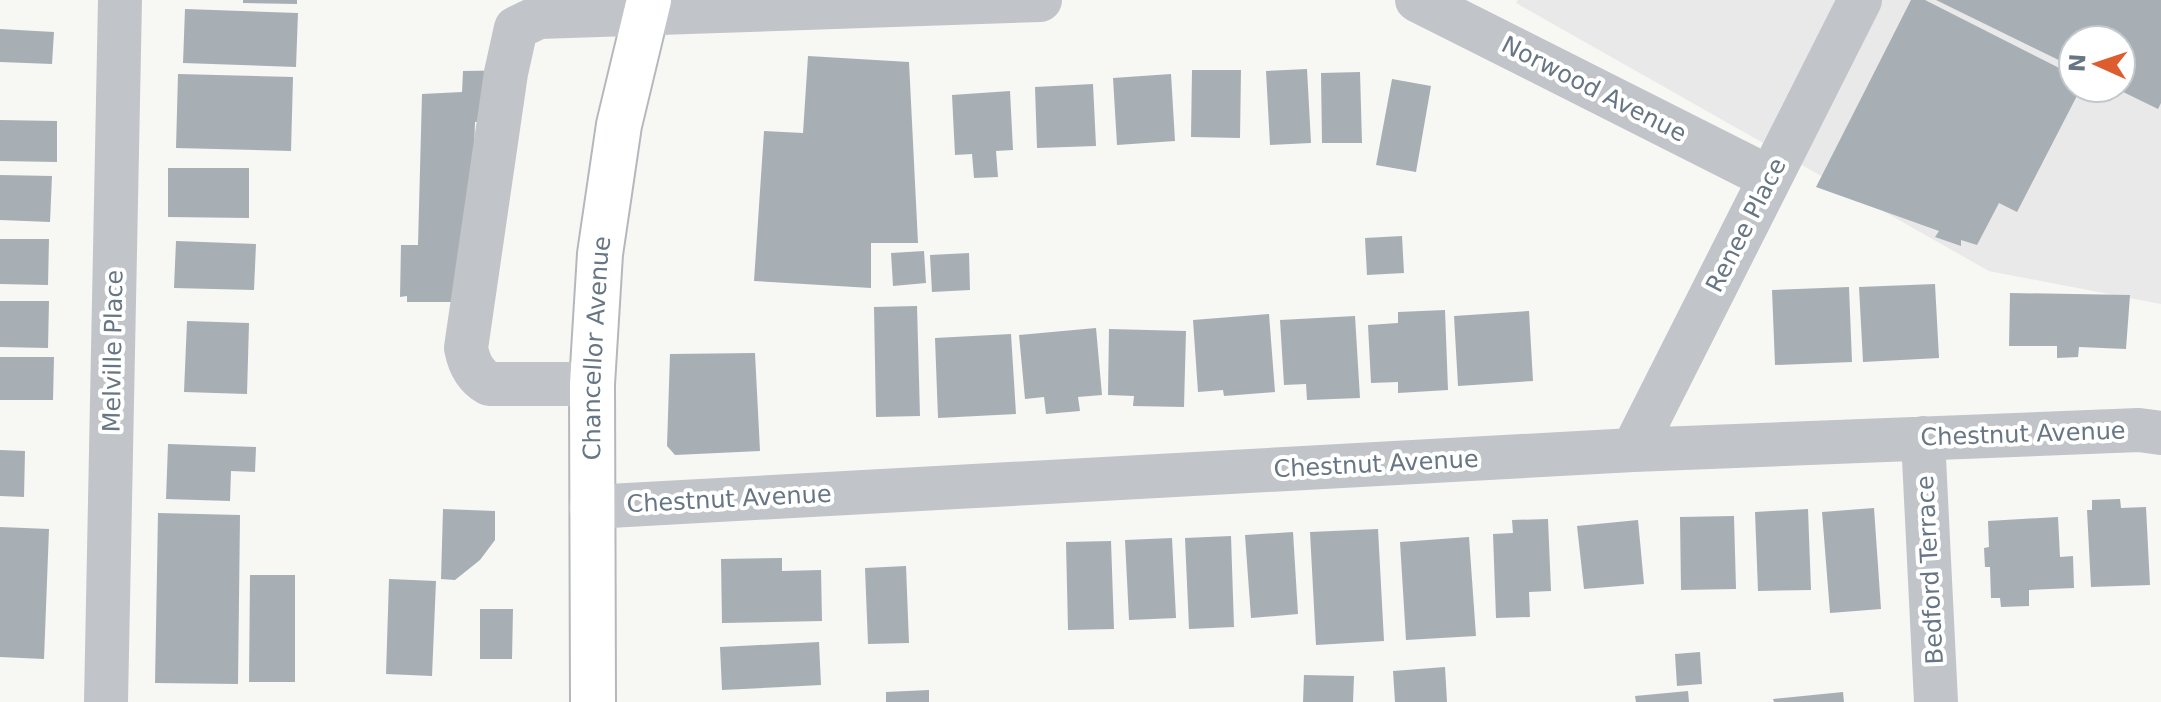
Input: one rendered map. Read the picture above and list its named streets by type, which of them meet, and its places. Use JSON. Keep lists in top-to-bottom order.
{
  "streets": {
    "main road": ["Chancellor Avenue"],
    "street": [
      "Norwood Avenue",
      "Renee Place",
      "Melville Place",
      "Chestnut Avenue",
      "Bedford Terrace"
    ]
  },
  "crossings": [
    ["Norwood Avenue", "Renee Place"],
    ["Renee Place", "Chestnut Avenue"],
    ["Chancellor Avenue", "Chestnut Avenue"],
    ["Chestnut Avenue", "Bedford Terrace"]
  ],
  "north": "left"
}
